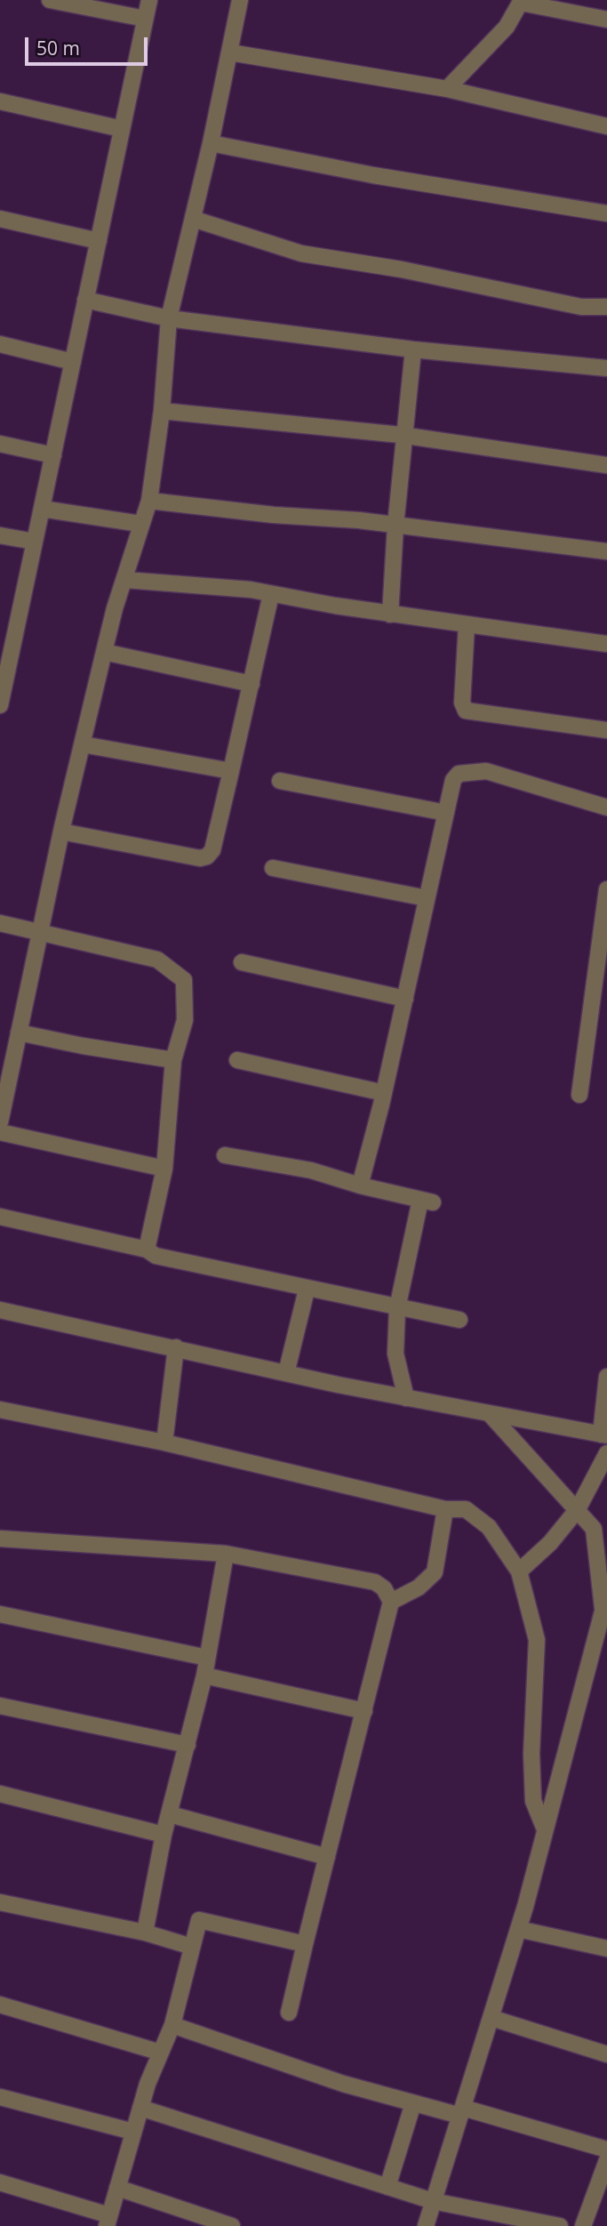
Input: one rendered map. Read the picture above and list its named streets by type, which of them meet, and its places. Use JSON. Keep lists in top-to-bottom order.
{
  "scale_bar": "50 m"
}
